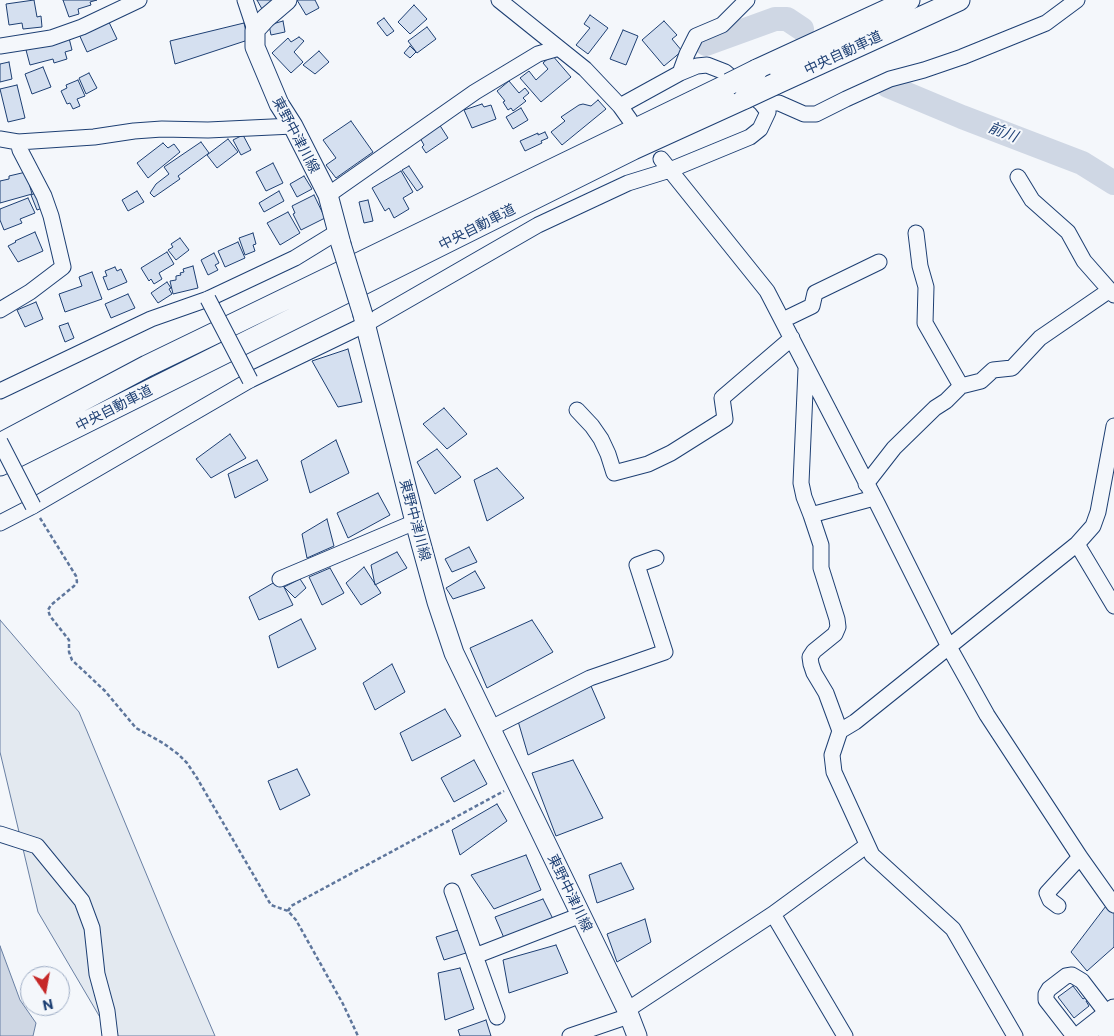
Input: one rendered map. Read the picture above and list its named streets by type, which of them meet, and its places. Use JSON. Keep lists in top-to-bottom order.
{
  "streets": {
    "highway": ["中央自動車道"],
    "main road": ["東野中津川線"]
  },
  "water": ["前川"],
  "north": "bottom"
}
